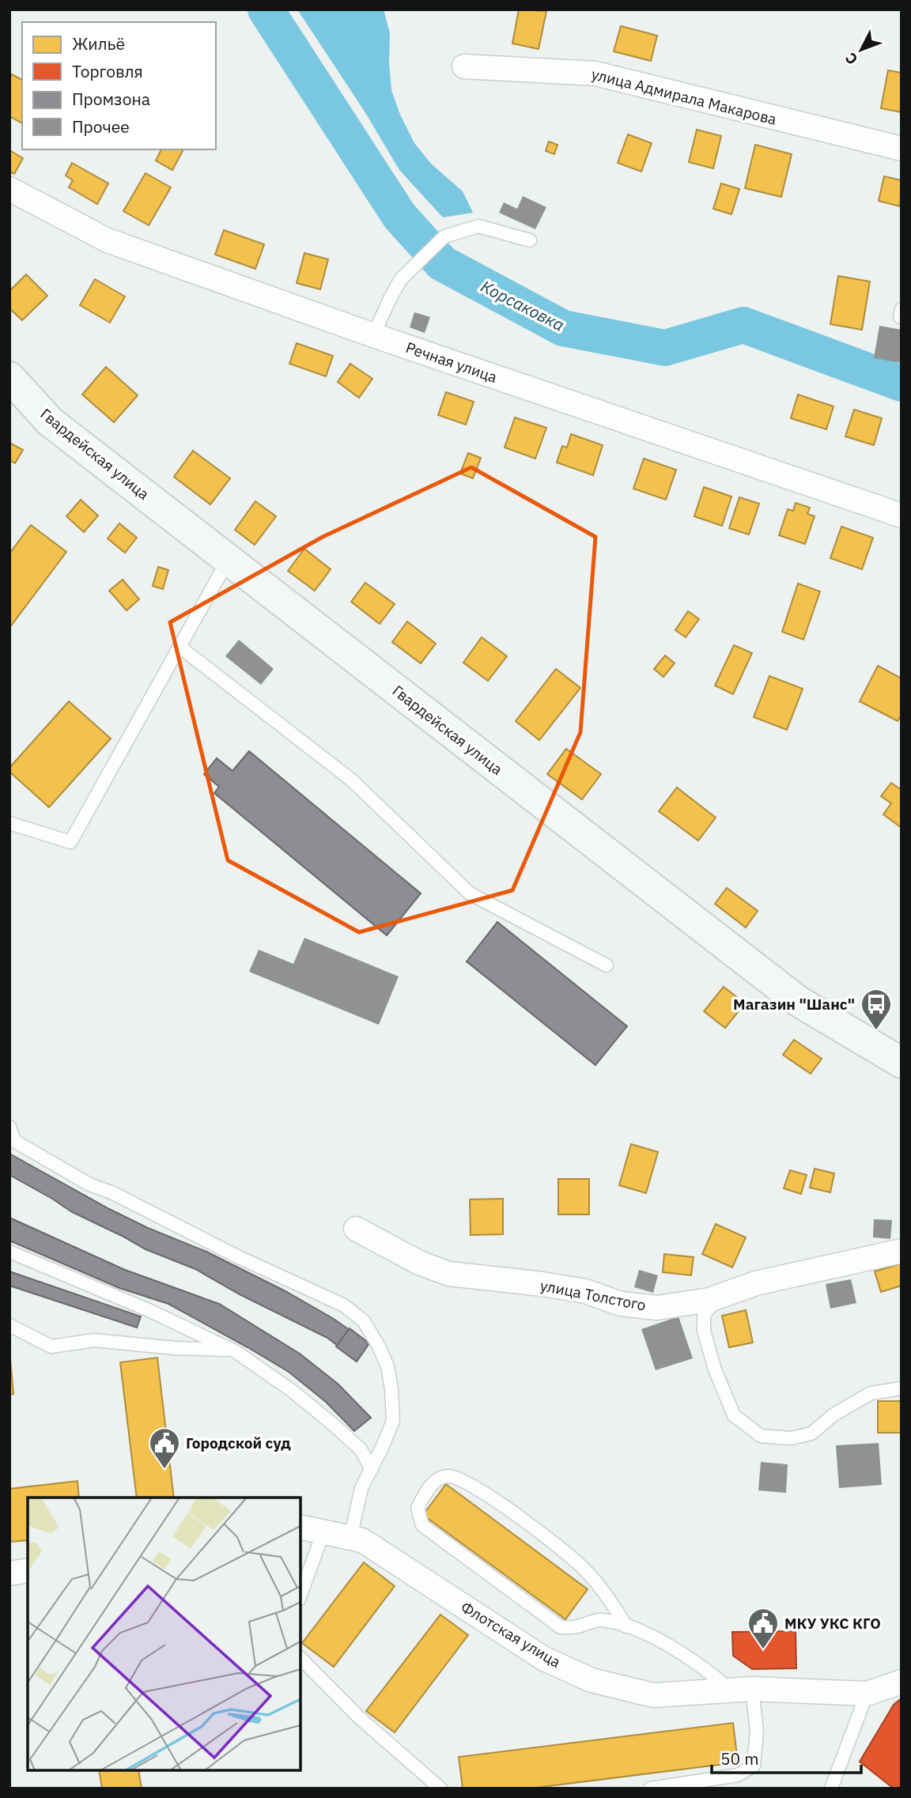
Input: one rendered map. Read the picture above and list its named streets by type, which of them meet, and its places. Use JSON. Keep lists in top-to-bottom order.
{
  "streets": {
    "main road": ["Гвардейская улица"],
    "street": [
      "улица Адмирала Макарова",
      "Речная улица",
      "улица Толстого",
      "Флотская улица"
    ]
  },
  "water": ["Корсаковка"],
  "places": {
    "bus stop": ["Магазин \"Шанс\""],
    "public building": ["Городской суд", "МКУ УКС КГО"]
  },
  "legend": [
    "Жильё",
    "Торговля",
    "Промзона",
    "Прочее"
  ],
  "scale_bar": "50 m",
  "north": "bottom left"
}
